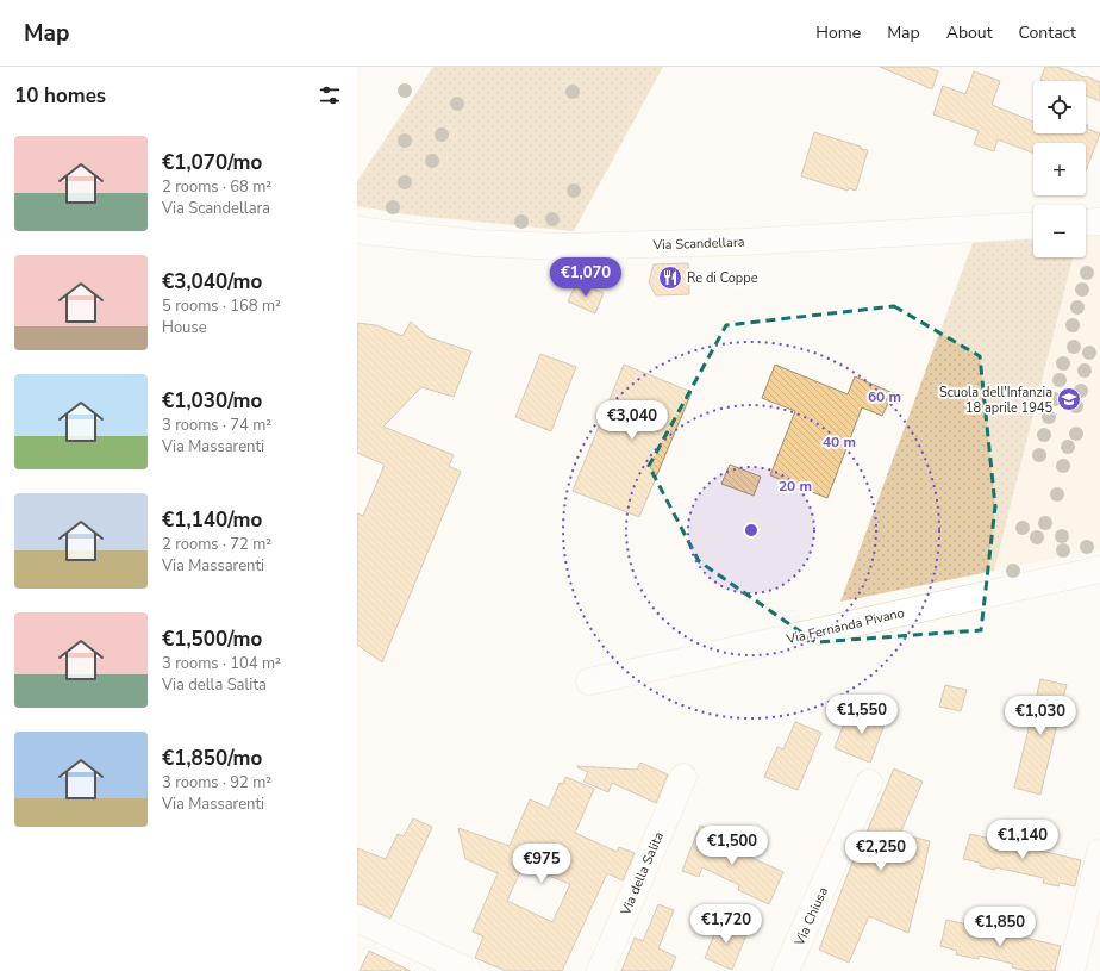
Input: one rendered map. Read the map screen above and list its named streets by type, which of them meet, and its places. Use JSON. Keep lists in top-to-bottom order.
{
  "streets": {
    "street": [
      "Via Scandellara",
      "Via Fernanda Pivano",
      "Via della Salita",
      "Via Chiusa"
    ]
  },
  "places": {
    "restaurant": ["Re di Coppe"],
    "school or university": ["Scuola dell'Infanzia 18 aprile 1945"]
  },
  "page": {
    "header": "Map",
    "nav": [
      "Home",
      "Map",
      "About",
      "Contact"
    ],
    "heading": "10 homes",
    "map_buttons": ["+", "−"],
    "list": [
      {
        "name": "€1,070/mo",
        "note": "2 rooms · 68 m² · Via Scandellara"
      },
      {
        "name": "€3,040/mo",
        "note": "5 rooms · 168 m² · House"
      },
      {
        "name": "€1,030/mo",
        "note": "3 rooms · 74 m² · Via Massarenti"
      },
      {
        "name": "€1,140/mo",
        "note": "2 rooms · 72 m² · Via Massarenti"
      },
      {
        "name": "€1,500/mo",
        "note": "3 rooms · 104 m² · Via della Salita"
      },
      {
        "name": "€1,850/mo",
        "note": "3 rooms · 92 m² · Via Massarenti"
      }
    ],
    "price": [
      "€1,070",
      "€3,040",
      "€1,550",
      "€1,030",
      "€1,140",
      "€1,500",
      "€2,250",
      "€975",
      "€1,720",
      "€1,850"
    ]
  },
  "rings": ["60 m", "40 m", "20 m"]
}
